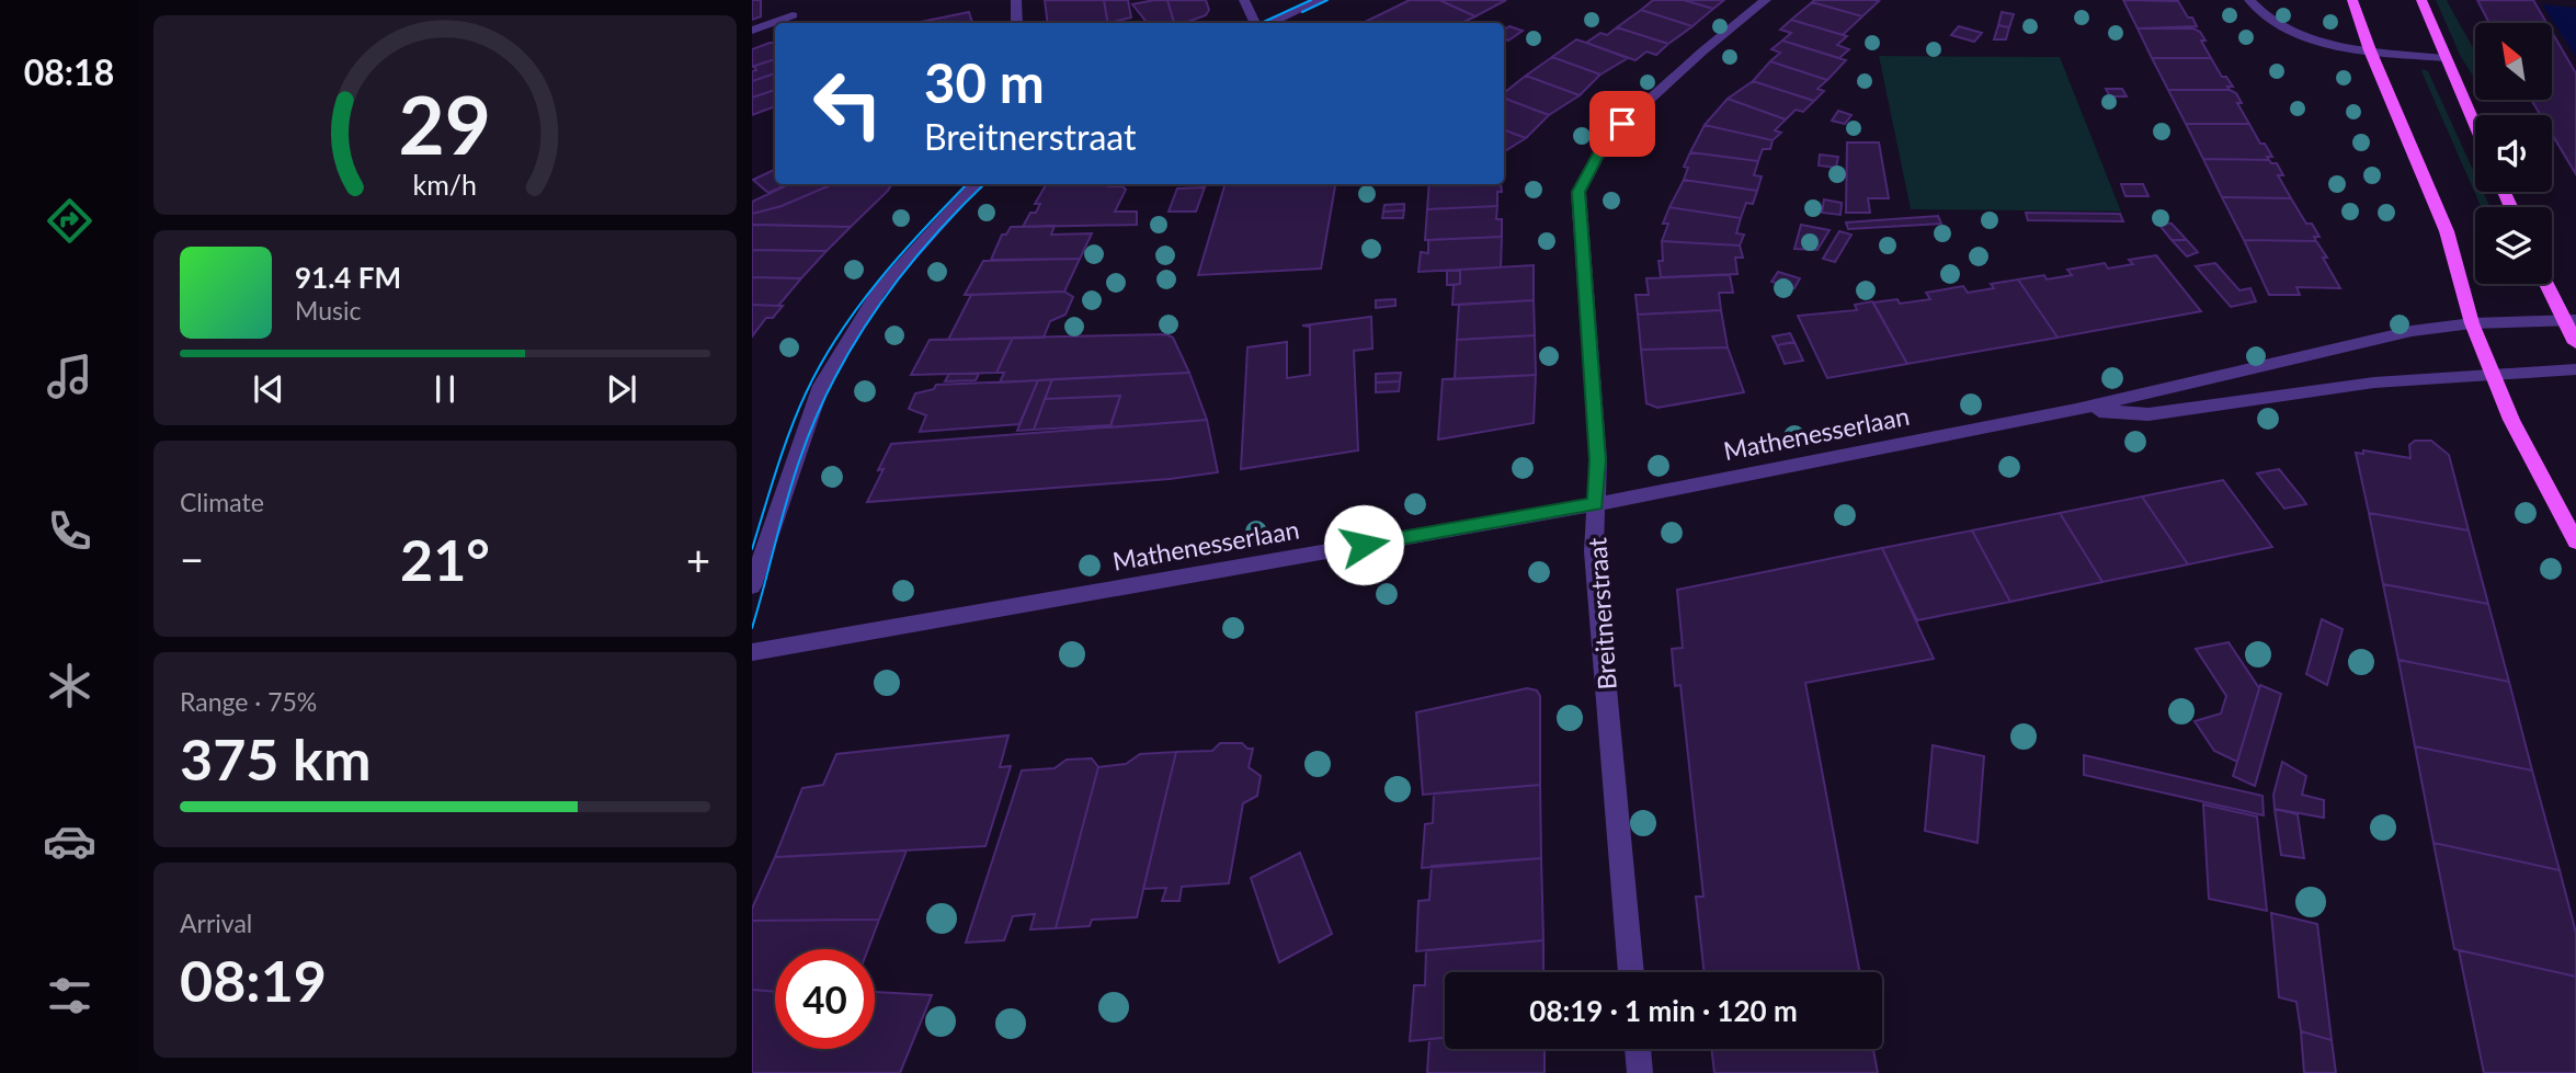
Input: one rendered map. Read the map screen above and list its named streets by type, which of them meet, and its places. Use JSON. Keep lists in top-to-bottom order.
{
  "streets": {
    "street": ["Mathenesserlaan", "Breitnerstraat"]
  },
  "crossings": [
    ["Mathenesserlaan", "Breitnerstraat"]
  ],
  "north": "top left",
  "page": {
    "tabs": "08:18",
    "turn": ["30 m", "Breitnerstraat"],
    "song": ["91.4 FM", "Music"],
    "tile": [
      "Climate",
      ["Range · 75%", "375 km"],
      ["Arrival", "08:19"]
    ],
    "heat": ["−", "21°", "+"],
    "limit": "40",
    "trip": "08:19 · 1 min · 120 m",
    "gauge": ["29", "km/h"]
  }
}
